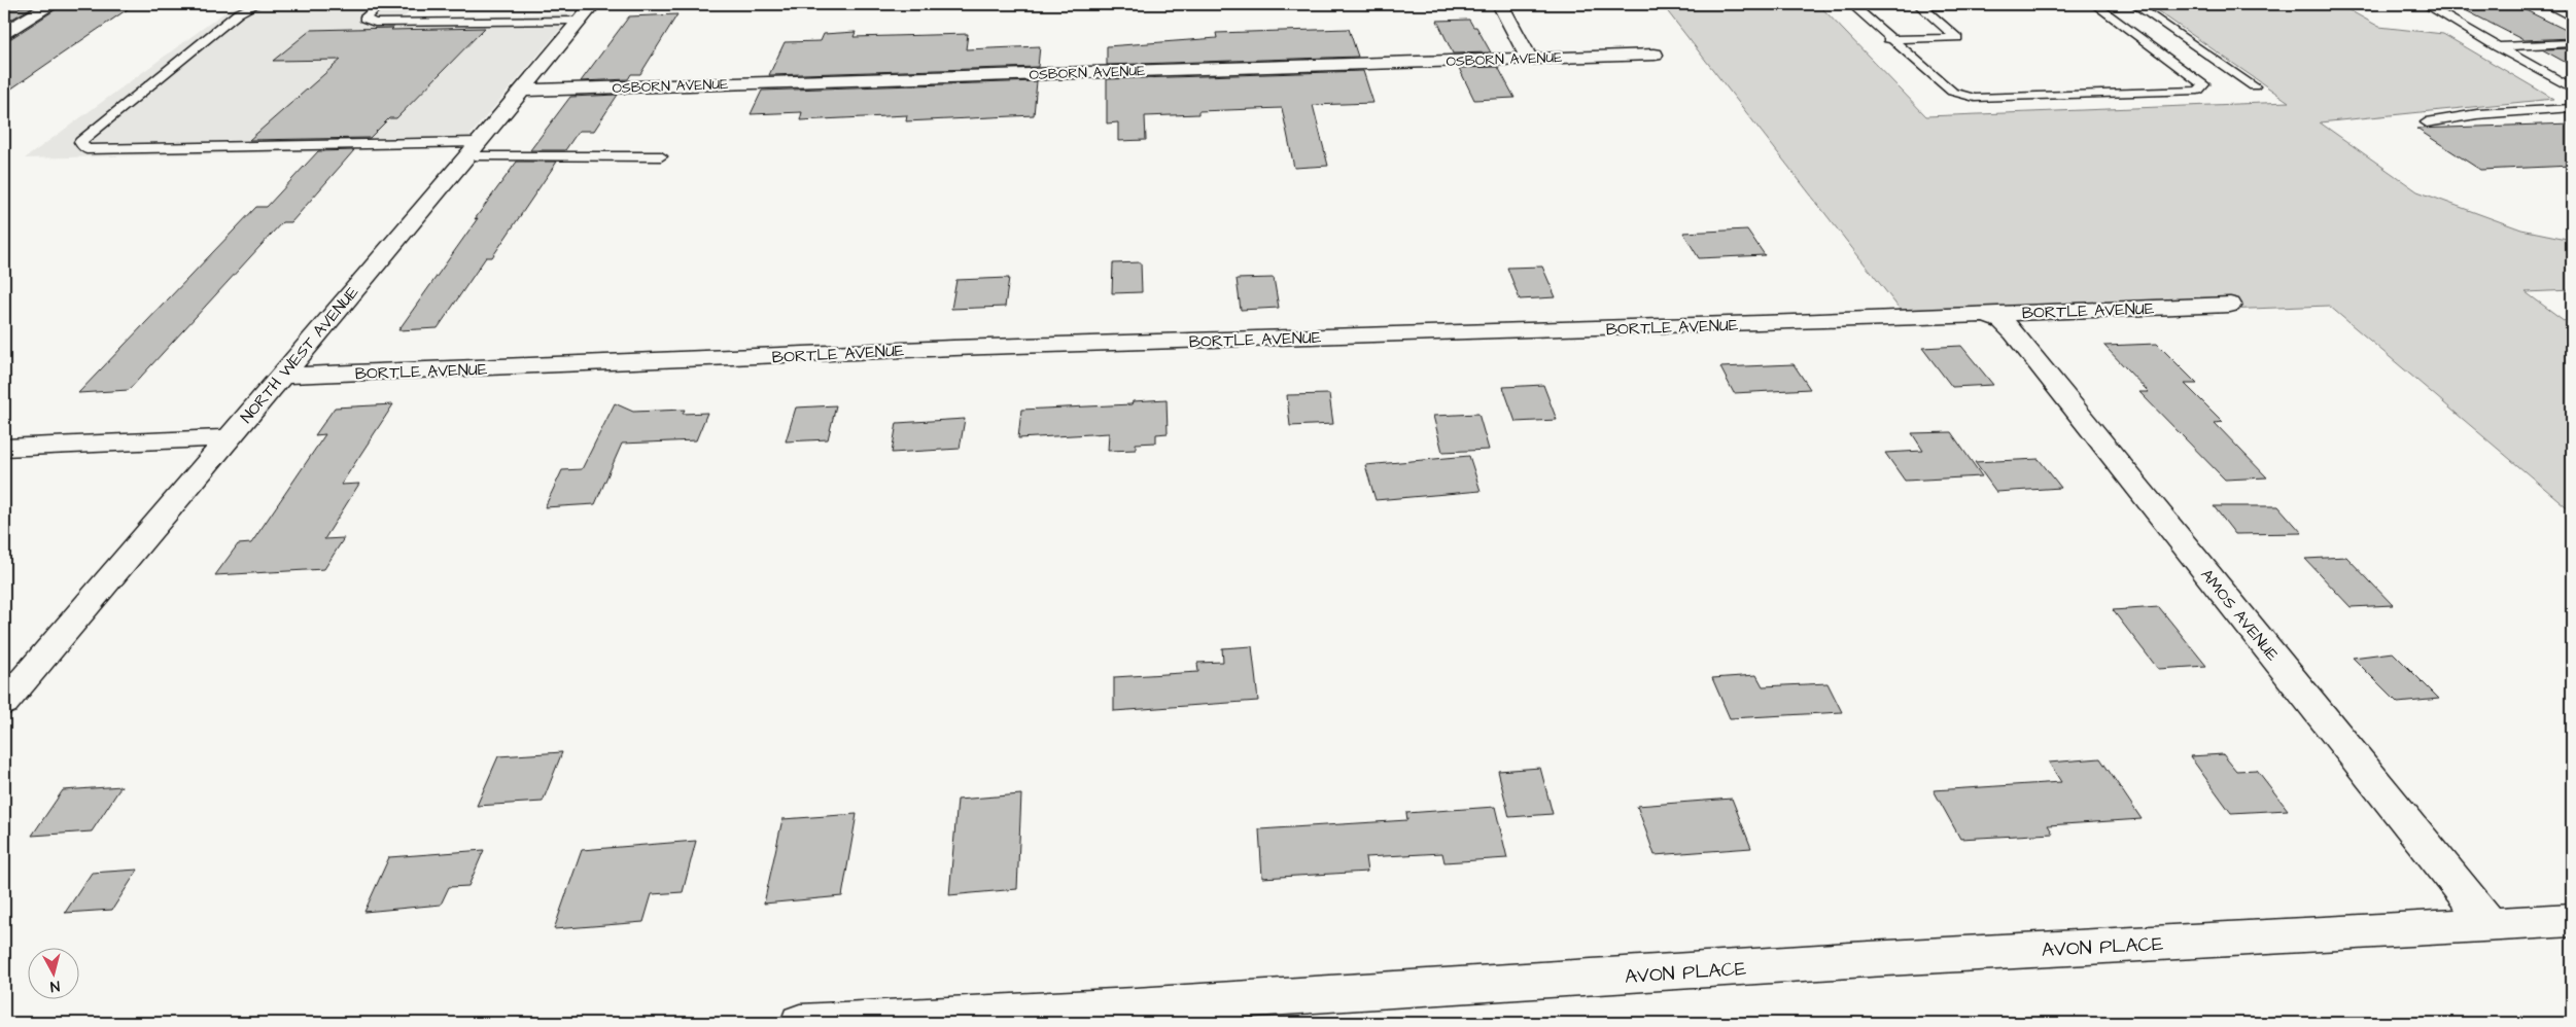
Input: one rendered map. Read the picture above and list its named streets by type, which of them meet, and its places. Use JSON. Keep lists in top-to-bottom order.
{
  "streets": {
    "street": [
      "OSBORN AVENUE",
      "BORTLE AVENUE",
      "NORTH WEST AVENUE",
      "AMOS AVENUE",
      "AVON PLACE"
    ]
  },
  "crossings": [
    ["OSBORN AVENUE", "NORTH WEST AVENUE"],
    ["BORTLE AVENUE", "NORTH WEST AVENUE"],
    ["BORTLE AVENUE", "AMOS AVENUE"],
    ["AMOS AVENUE", "AVON PLACE"]
  ],
  "north": "bottom"
}
